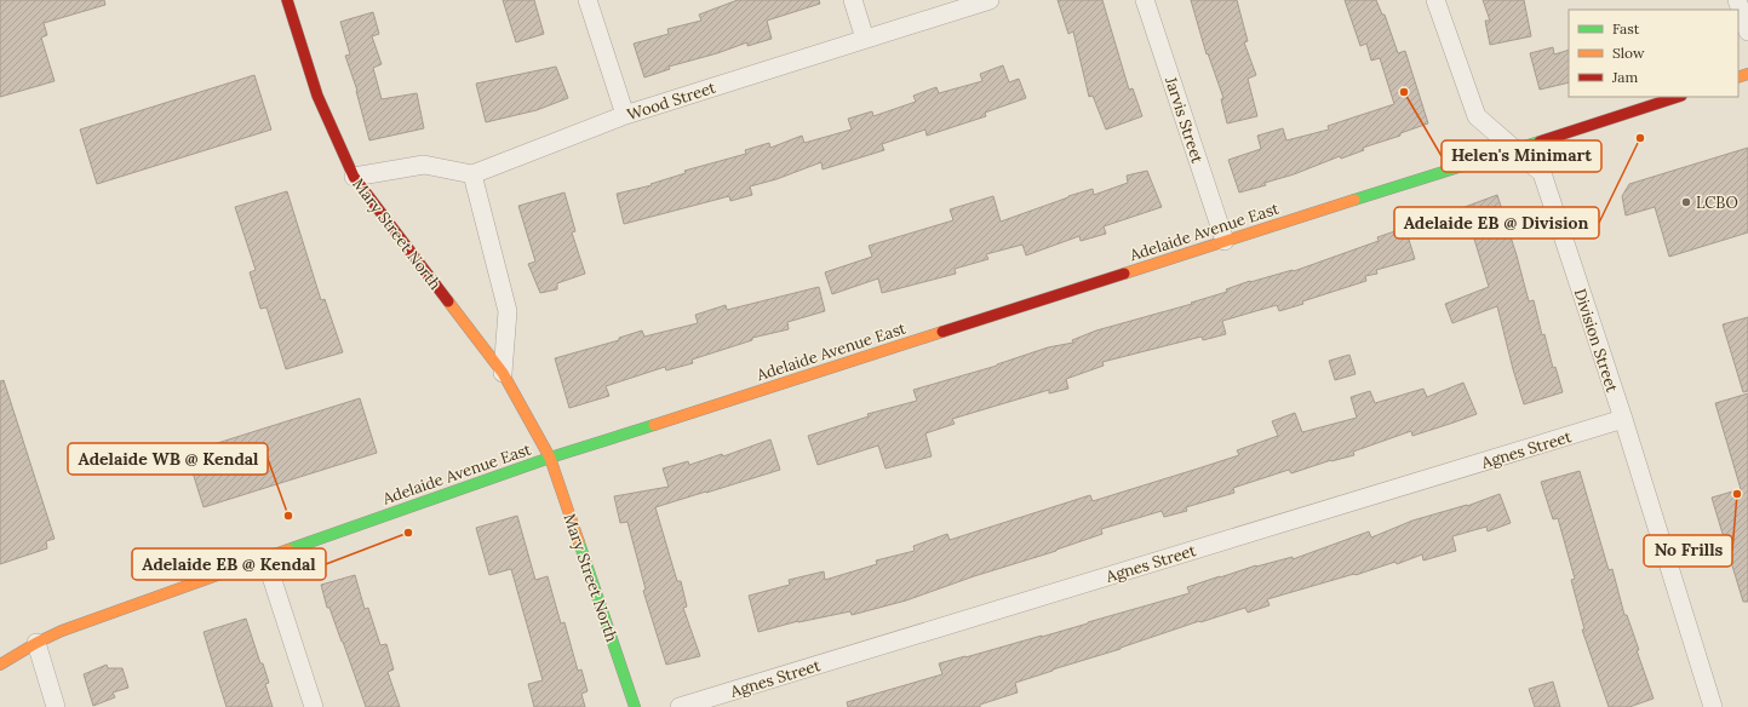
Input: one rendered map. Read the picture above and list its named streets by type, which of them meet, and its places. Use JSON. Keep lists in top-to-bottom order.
{
  "streets": {
    "main road": ["Adelaide Avenue East", "Mary Street North"],
    "street": [
      "Wood Street",
      "Jarvis Street",
      "Division Street",
      "Agnes Street"
    ]
  },
  "crossings": [
    ["Jarvis Street", "Adelaide Avenue East"],
    ["Adelaide Avenue East", "Mary Street North"],
    ["Adelaide Avenue East", "Division Street"],
    ["Division Street", "Agnes Street"]
  ],
  "places": [
    "Helen's Minimart",
    "Adelaide EB @ Division",
    "LCBO",
    "No Frills",
    "Adelaide WB @ Kendal",
    "Adelaide EB @ Kendal"
  ],
  "legend": ["Fast", "Slow", "Jam"]
}
